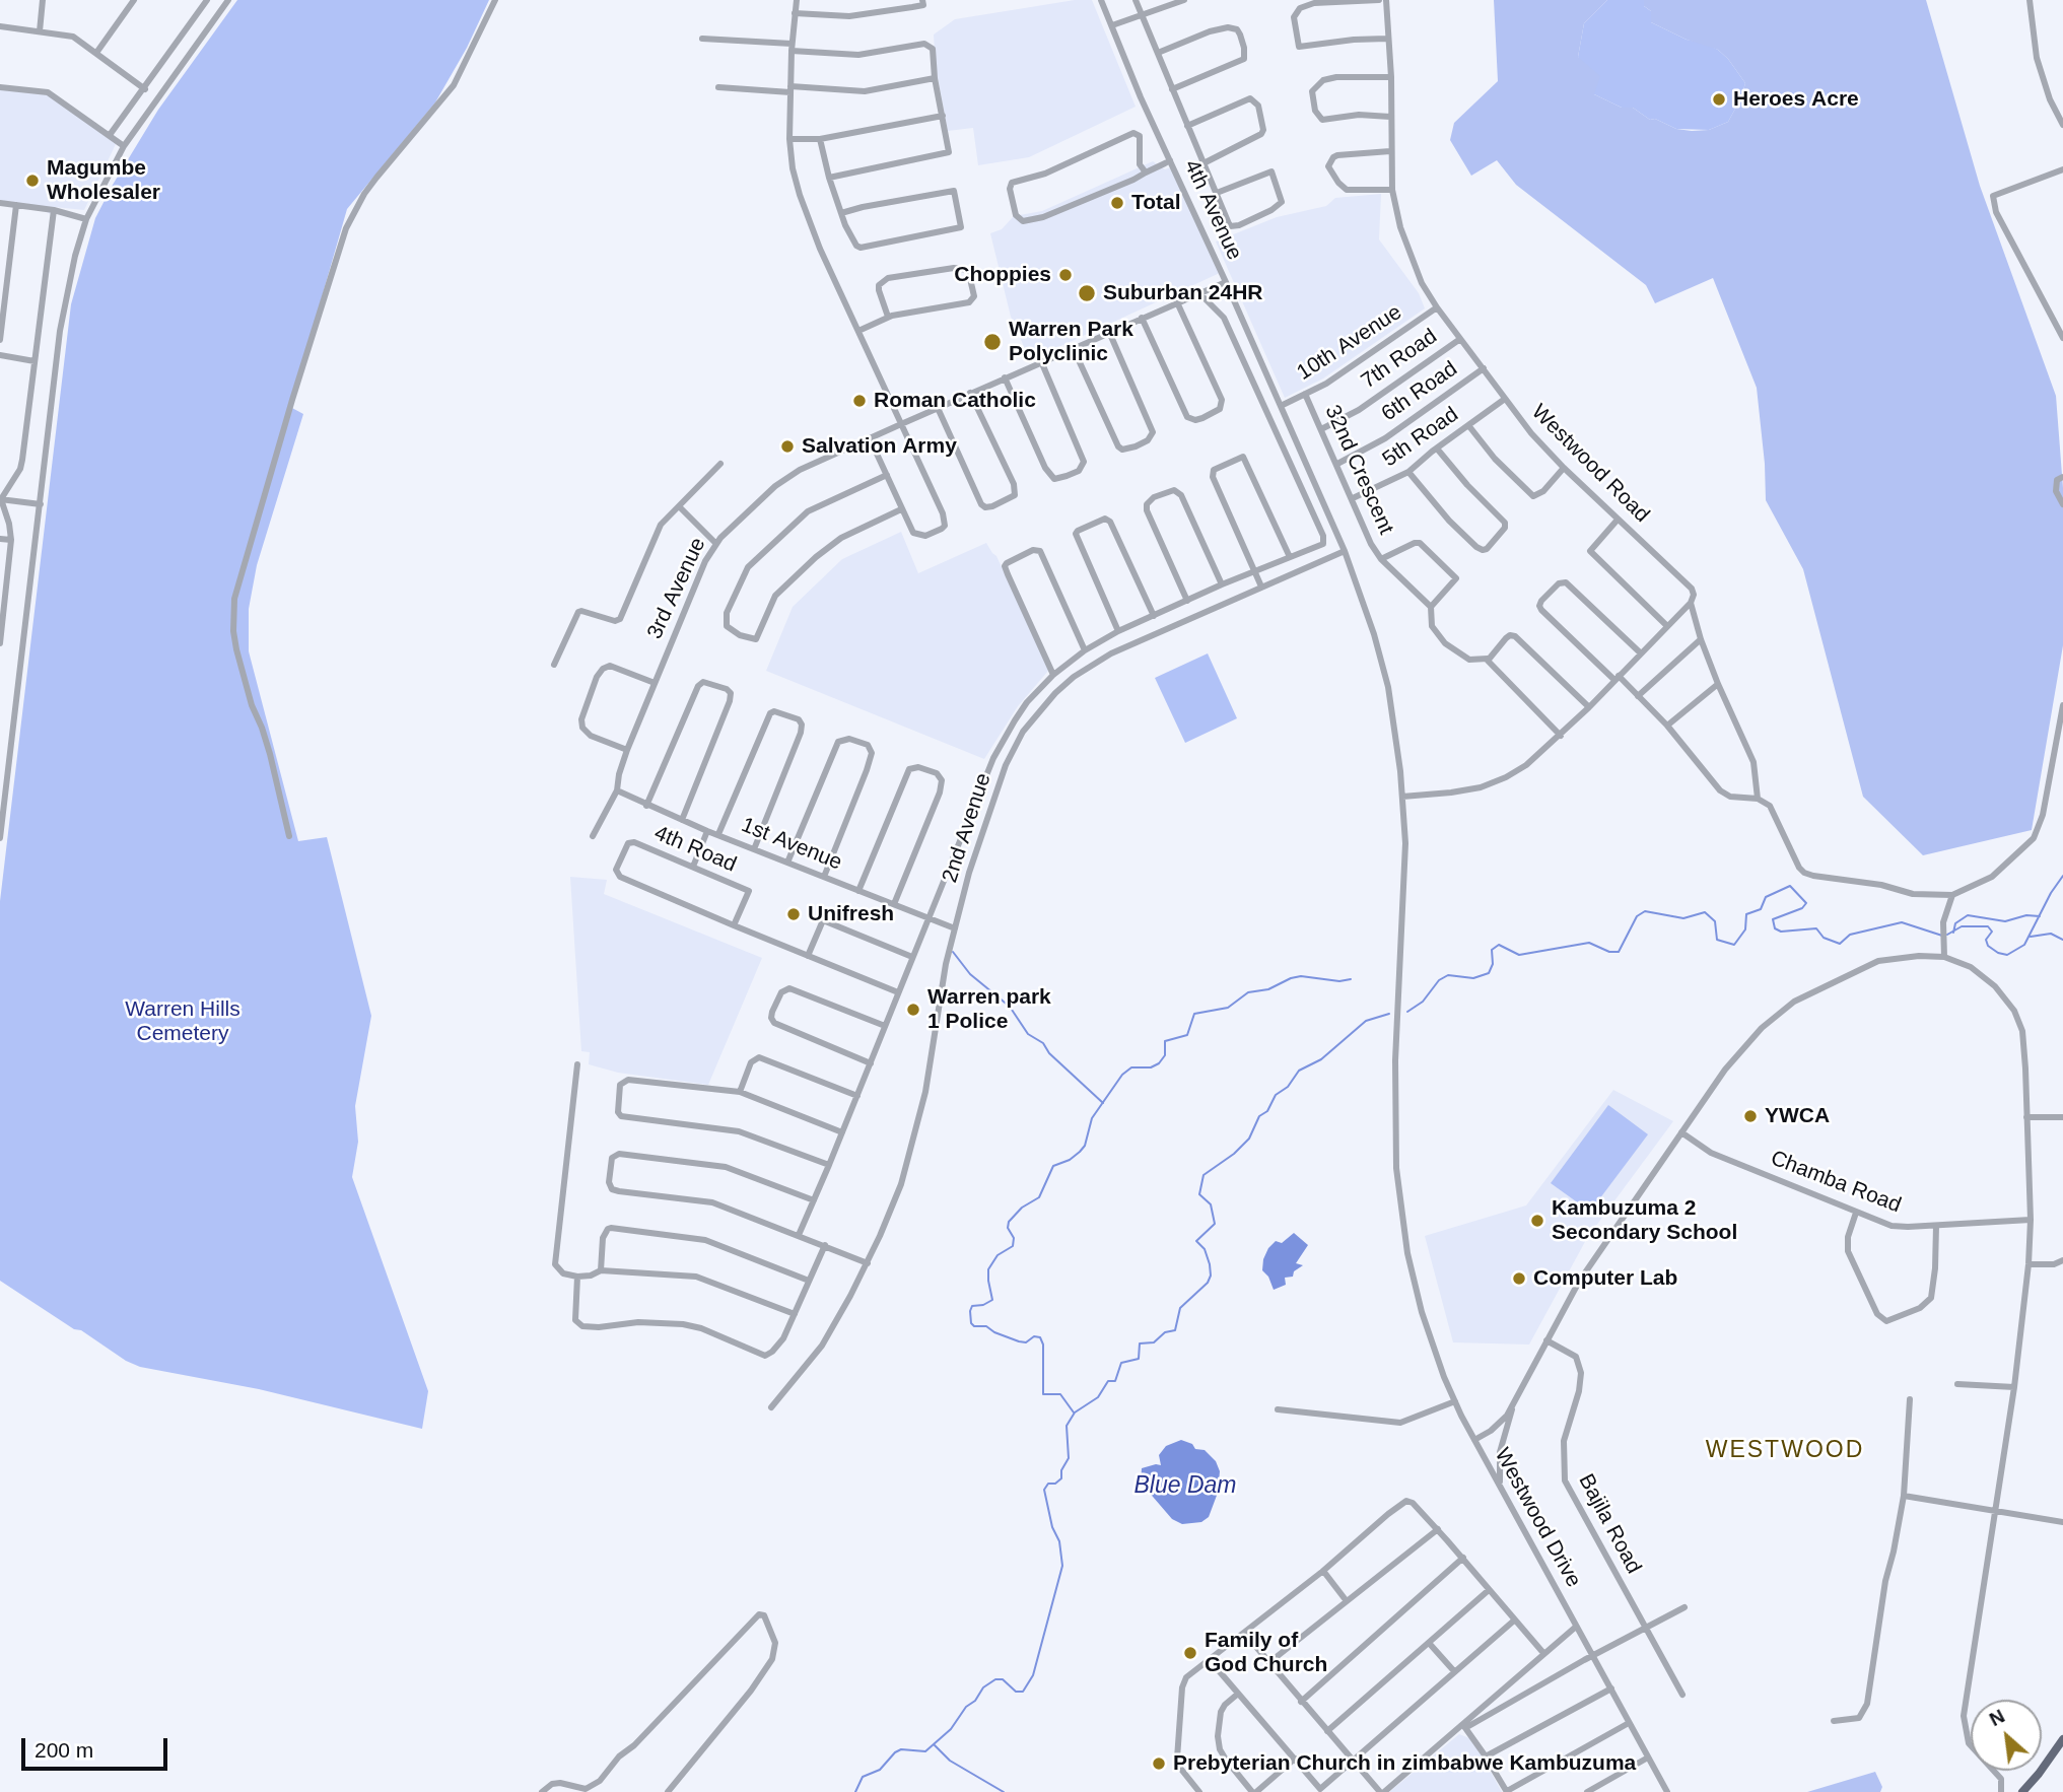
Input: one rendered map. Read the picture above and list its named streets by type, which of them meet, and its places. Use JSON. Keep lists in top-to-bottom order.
{
  "streets": {
    "street": [
      "4th Avenue",
      "10th Avenue",
      "7th Road",
      "6th Road",
      "5th Road",
      "Westwood Road",
      "32nd Crescent",
      "3rd Avenue",
      "2nd Avenue",
      "1st Avenue",
      "4th Road",
      "Chamba Road",
      "Westwood Drive",
      "Bajila Road"
    ]
  },
  "crossings": [
    ["4th Avenue", "10th Avenue"],
    ["4th Avenue", "3rd Avenue"],
    ["4th Avenue", "2nd Avenue"],
    ["4th Avenue", "Westwood Drive"],
    ["10th Avenue", "Westwood Road"],
    ["10th Avenue", "32nd Crescent"],
    ["7th Road", "Westwood Road"],
    ["7th Road", "32nd Crescent"],
    ["6th Road", "Westwood Road"],
    ["6th Road", "32nd Crescent"],
    ["5th Road", "Westwood Road"],
    ["5th Road", "32nd Crescent"],
    ["3rd Avenue", "1st Avenue"],
    ["2nd Avenue", "1st Avenue"],
    ["Chamba Road", "Westwood Drive"],
    ["Westwood Drive", "Bajila Road"]
  ],
  "districts": ["WESTWOOD"],
  "water": ["Blue Dam"],
  "parks": ["Warren Hills Cemetery"],
  "places": [
    "Heroes Acre",
    "Magumbe Wholesaler",
    "Total",
    "Choppies",
    "Suburban 24HR",
    "Warren Park Polyclinic",
    "Roman Catholic",
    "Salvation Army",
    "Unifresh",
    "Warren park 1 Police",
    "YWCA",
    "Kambuzuma 2 Secondary School",
    "Computer Lab",
    "Family of God Church",
    "Prebyterian Church in zimbabwe Kambuzuma"
  ],
  "scale_bar": "200 m",
  "north": "top left"
}
